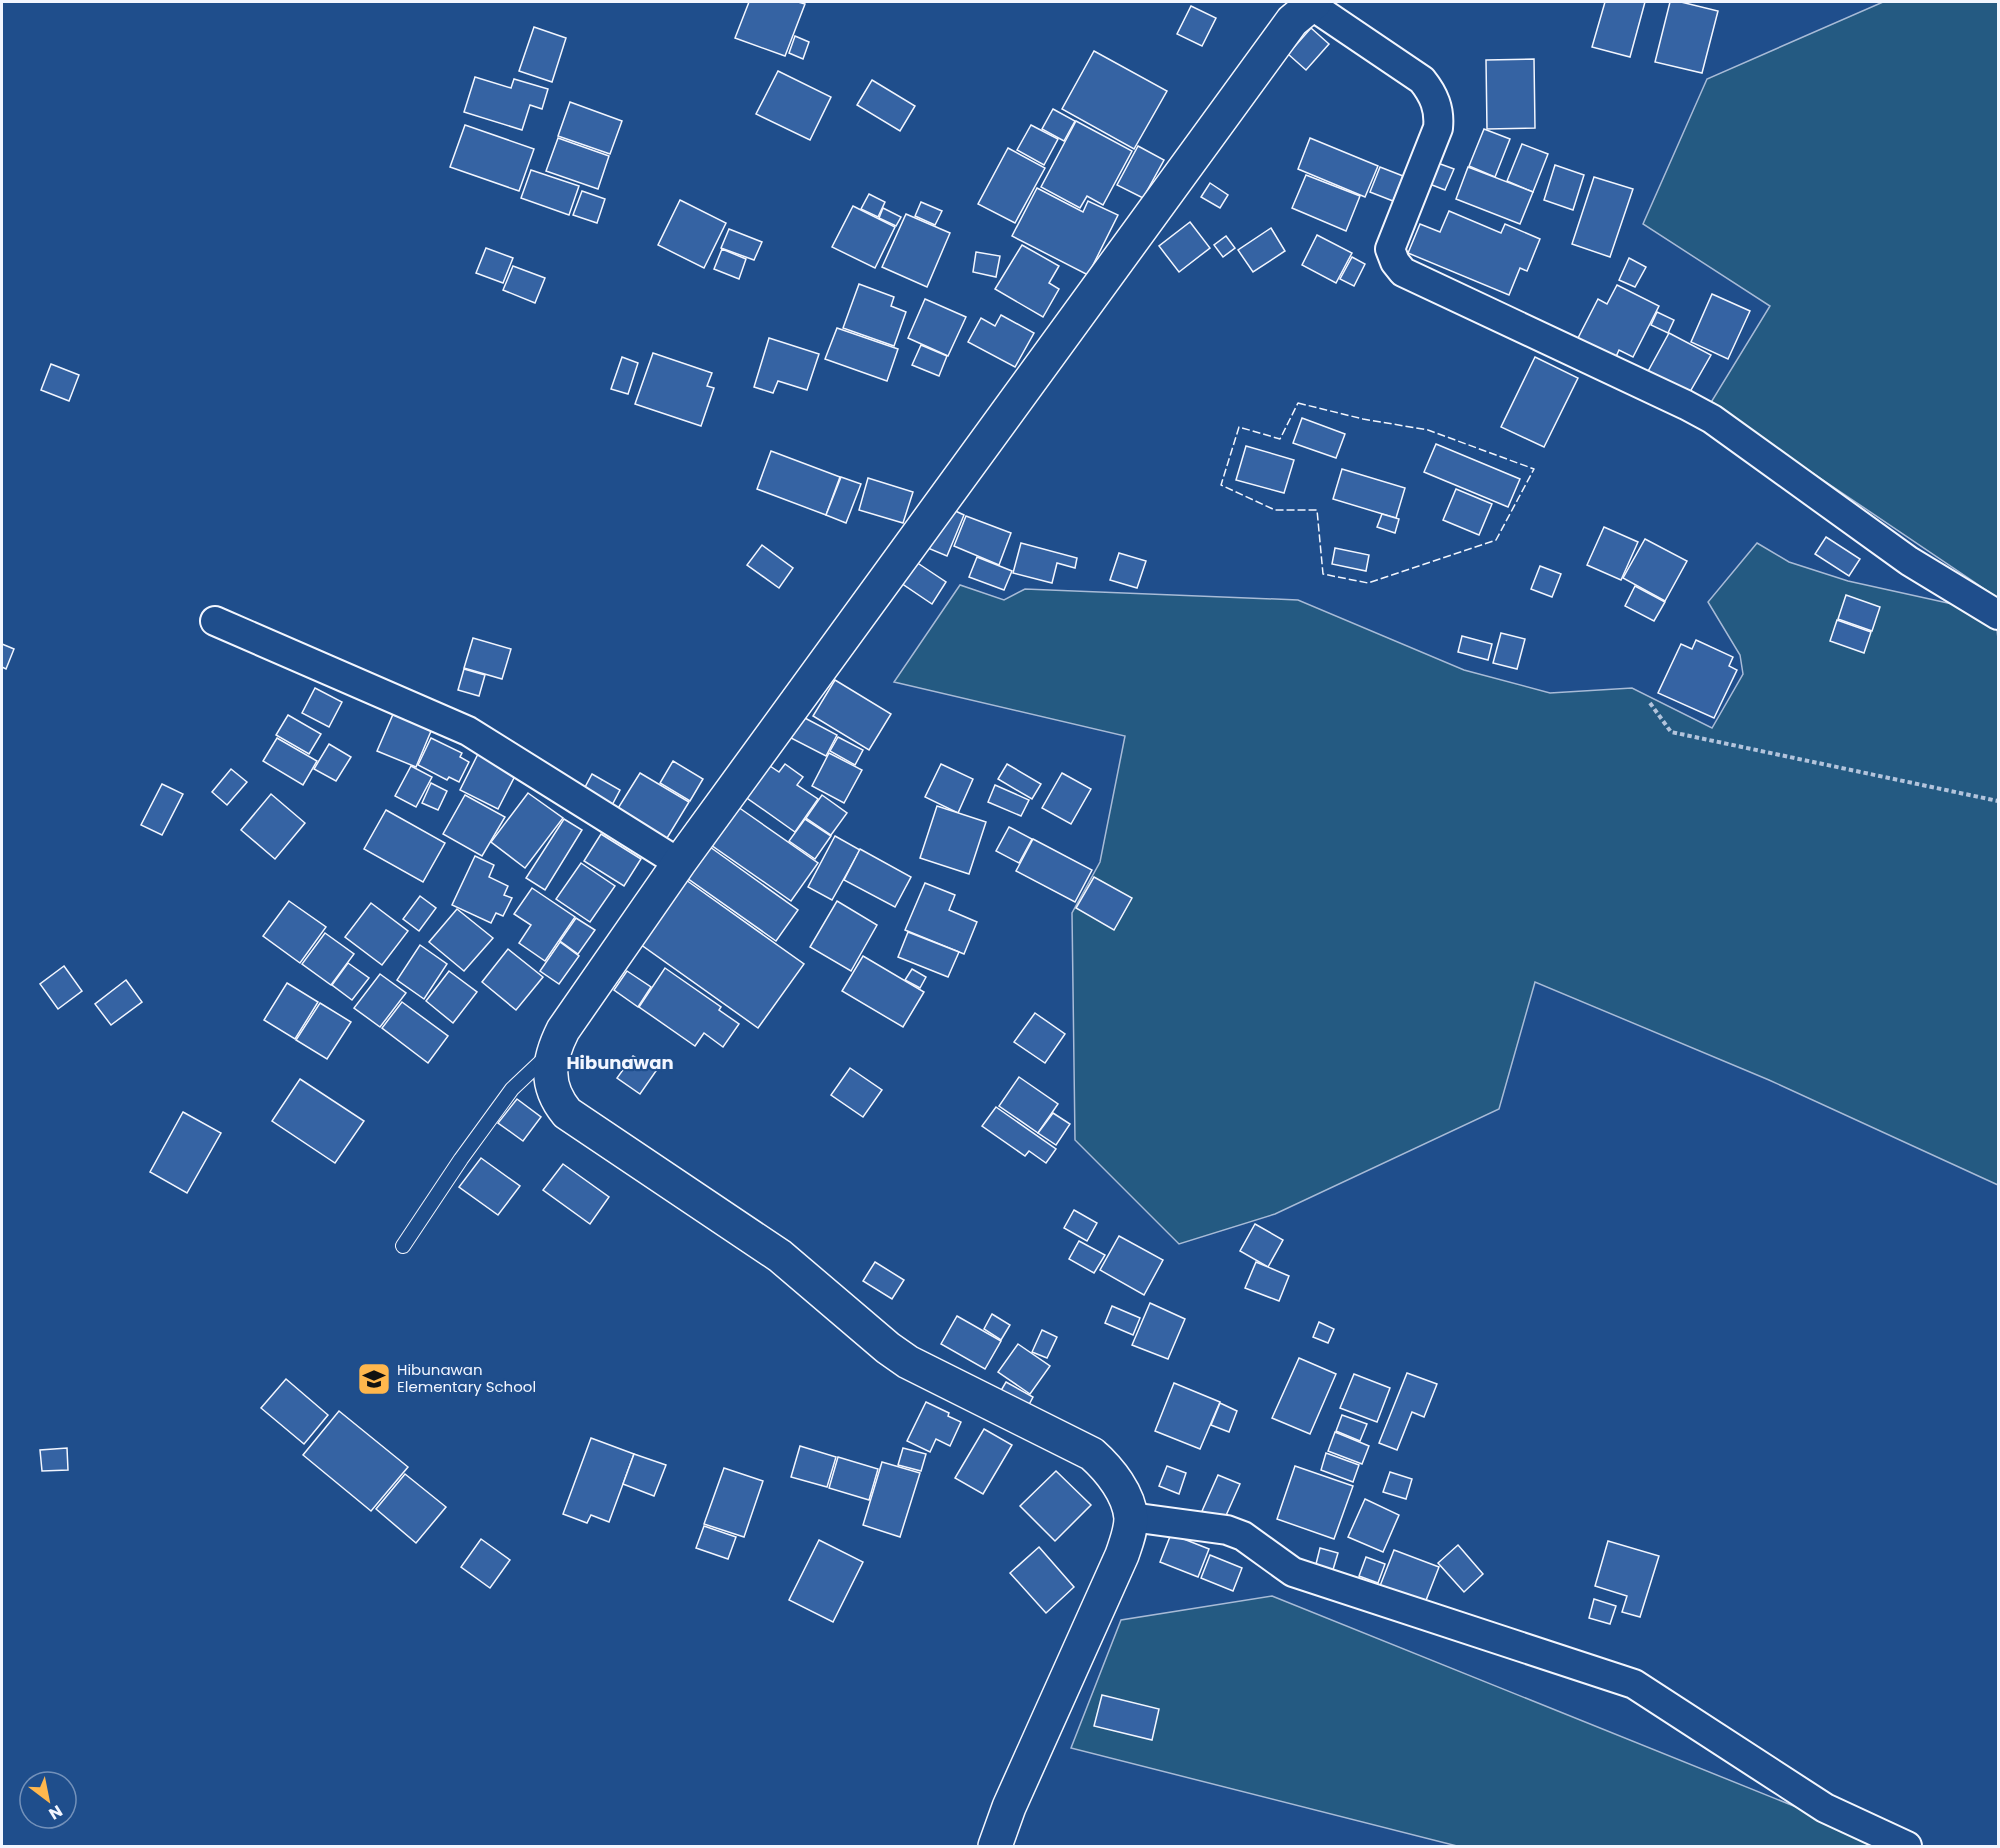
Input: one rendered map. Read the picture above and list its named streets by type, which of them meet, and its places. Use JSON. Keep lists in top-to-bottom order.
{
  "districts": ["Hibunawan"],
  "places": {
    "school or university": ["Hibunawan Elementary School"]
  },
  "north": "bottom right"
}
